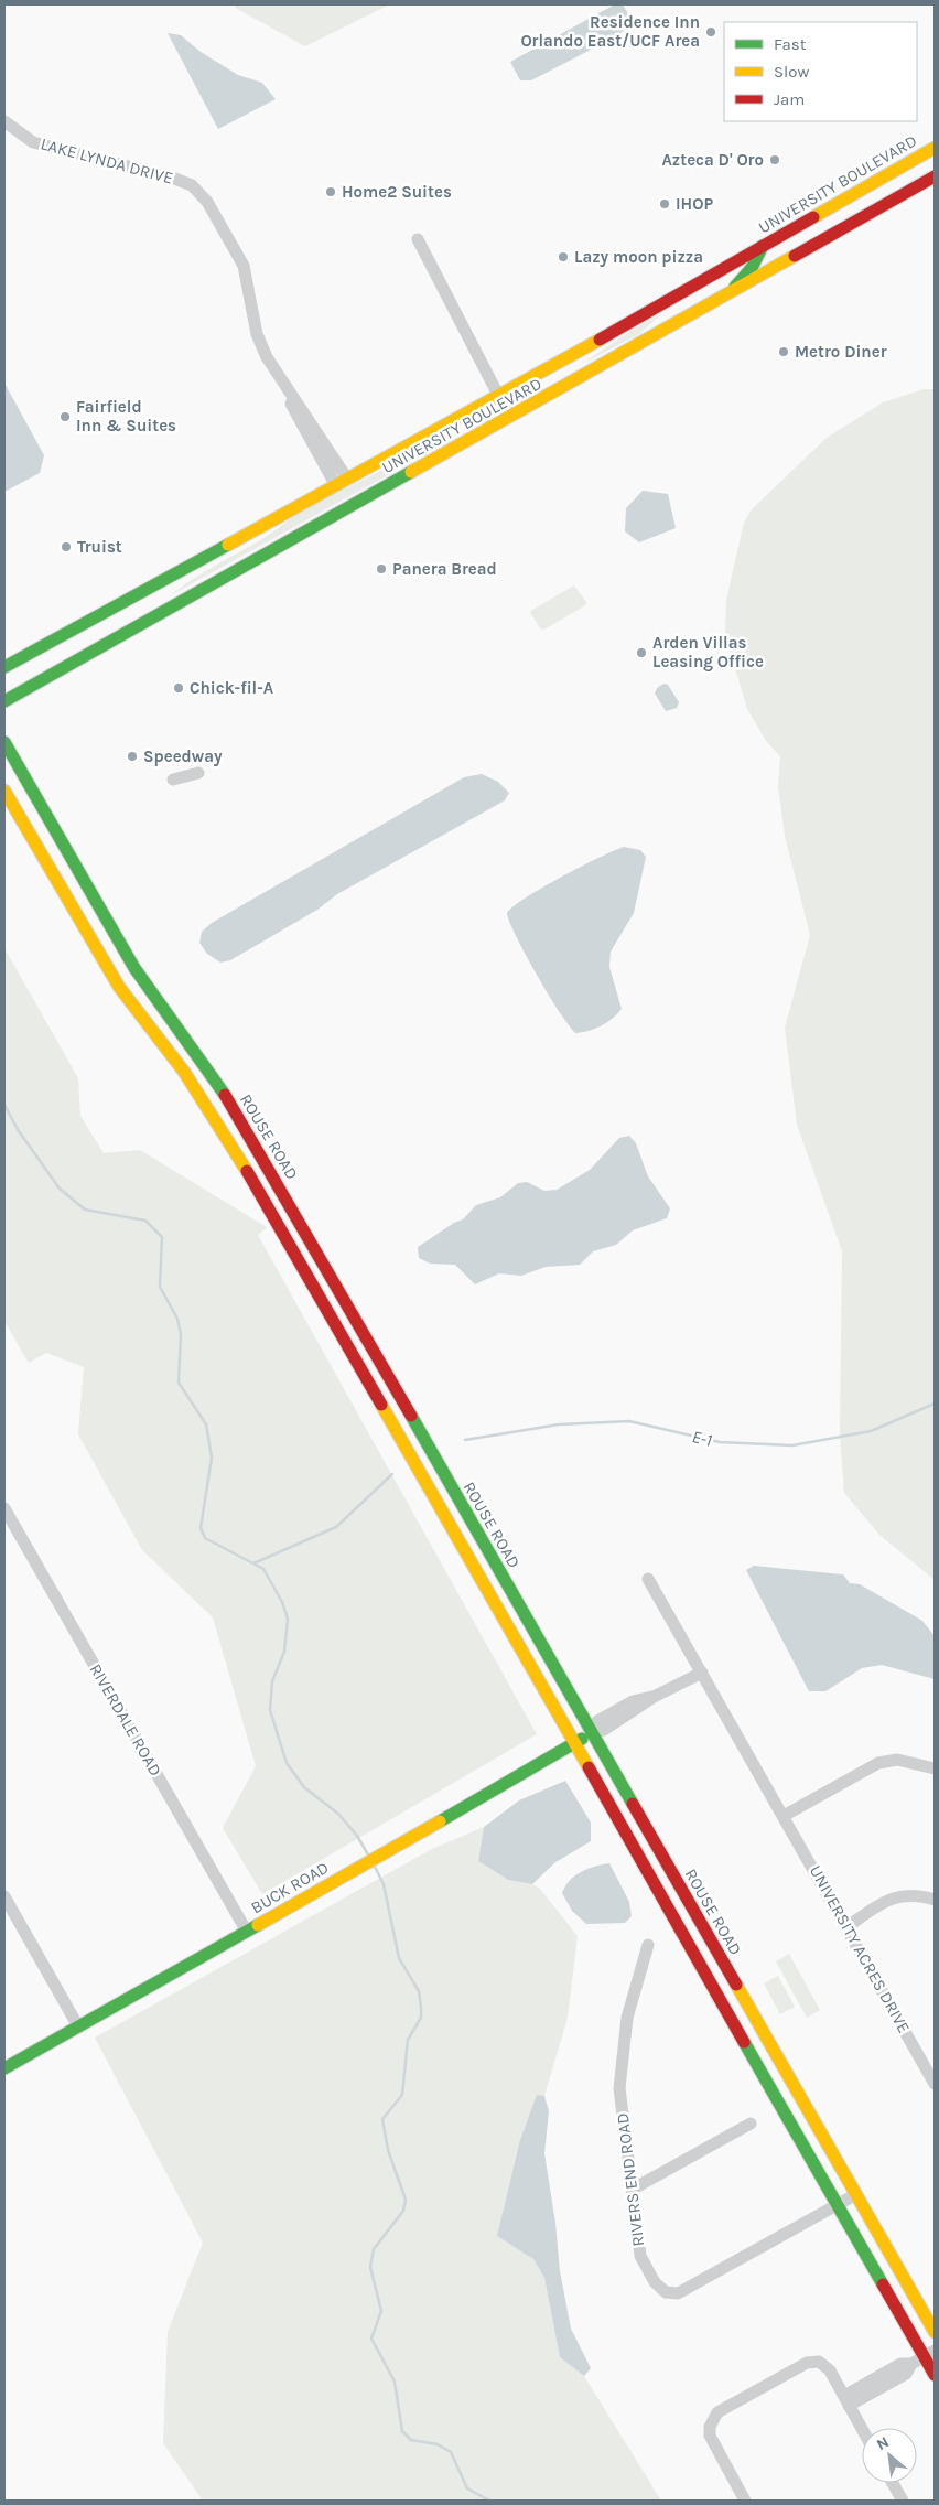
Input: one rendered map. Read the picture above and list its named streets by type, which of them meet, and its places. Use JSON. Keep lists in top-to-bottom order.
{
  "streets": {
    "street": [
      "LAKE LYNDA DRIVE",
      "UNIVERSITY BOULEVARD",
      "ROUSE ROAD",
      "RIVERDALE ROAD",
      "BUCK ROAD",
      "UNIVERSITY ACRES DRIVE",
      "RIVERS END ROAD"
    ]
  },
  "crossings": [
    ["LAKE LYNDA DRIVE", "UNIVERSITY BOULEVARD"],
    ["ROUSE ROAD", "BUCK ROAD"],
    ["ROUSE ROAD", "RIVERS END ROAD"],
    ["RIVERDALE ROAD", "BUCK ROAD"],
    ["BUCK ROAD", "UNIVERSITY ACRES DRIVE"]
  ],
  "water": ["E-1"],
  "places": [
    "Residence Inn Orlando East/UCF Area",
    "Azteca D' Oro",
    "Home2 Suites",
    "IHOP",
    "Lazy moon pizza",
    "Metro Diner",
    "Fairfield Inn & Suites",
    "Truist",
    "Panera Bread",
    "Arden Villas Leasing Office",
    "Chick-fil-A",
    "Speedway"
  ],
  "legend": ["Fast", "Slow", "Jam"],
  "north": "top left"
}
